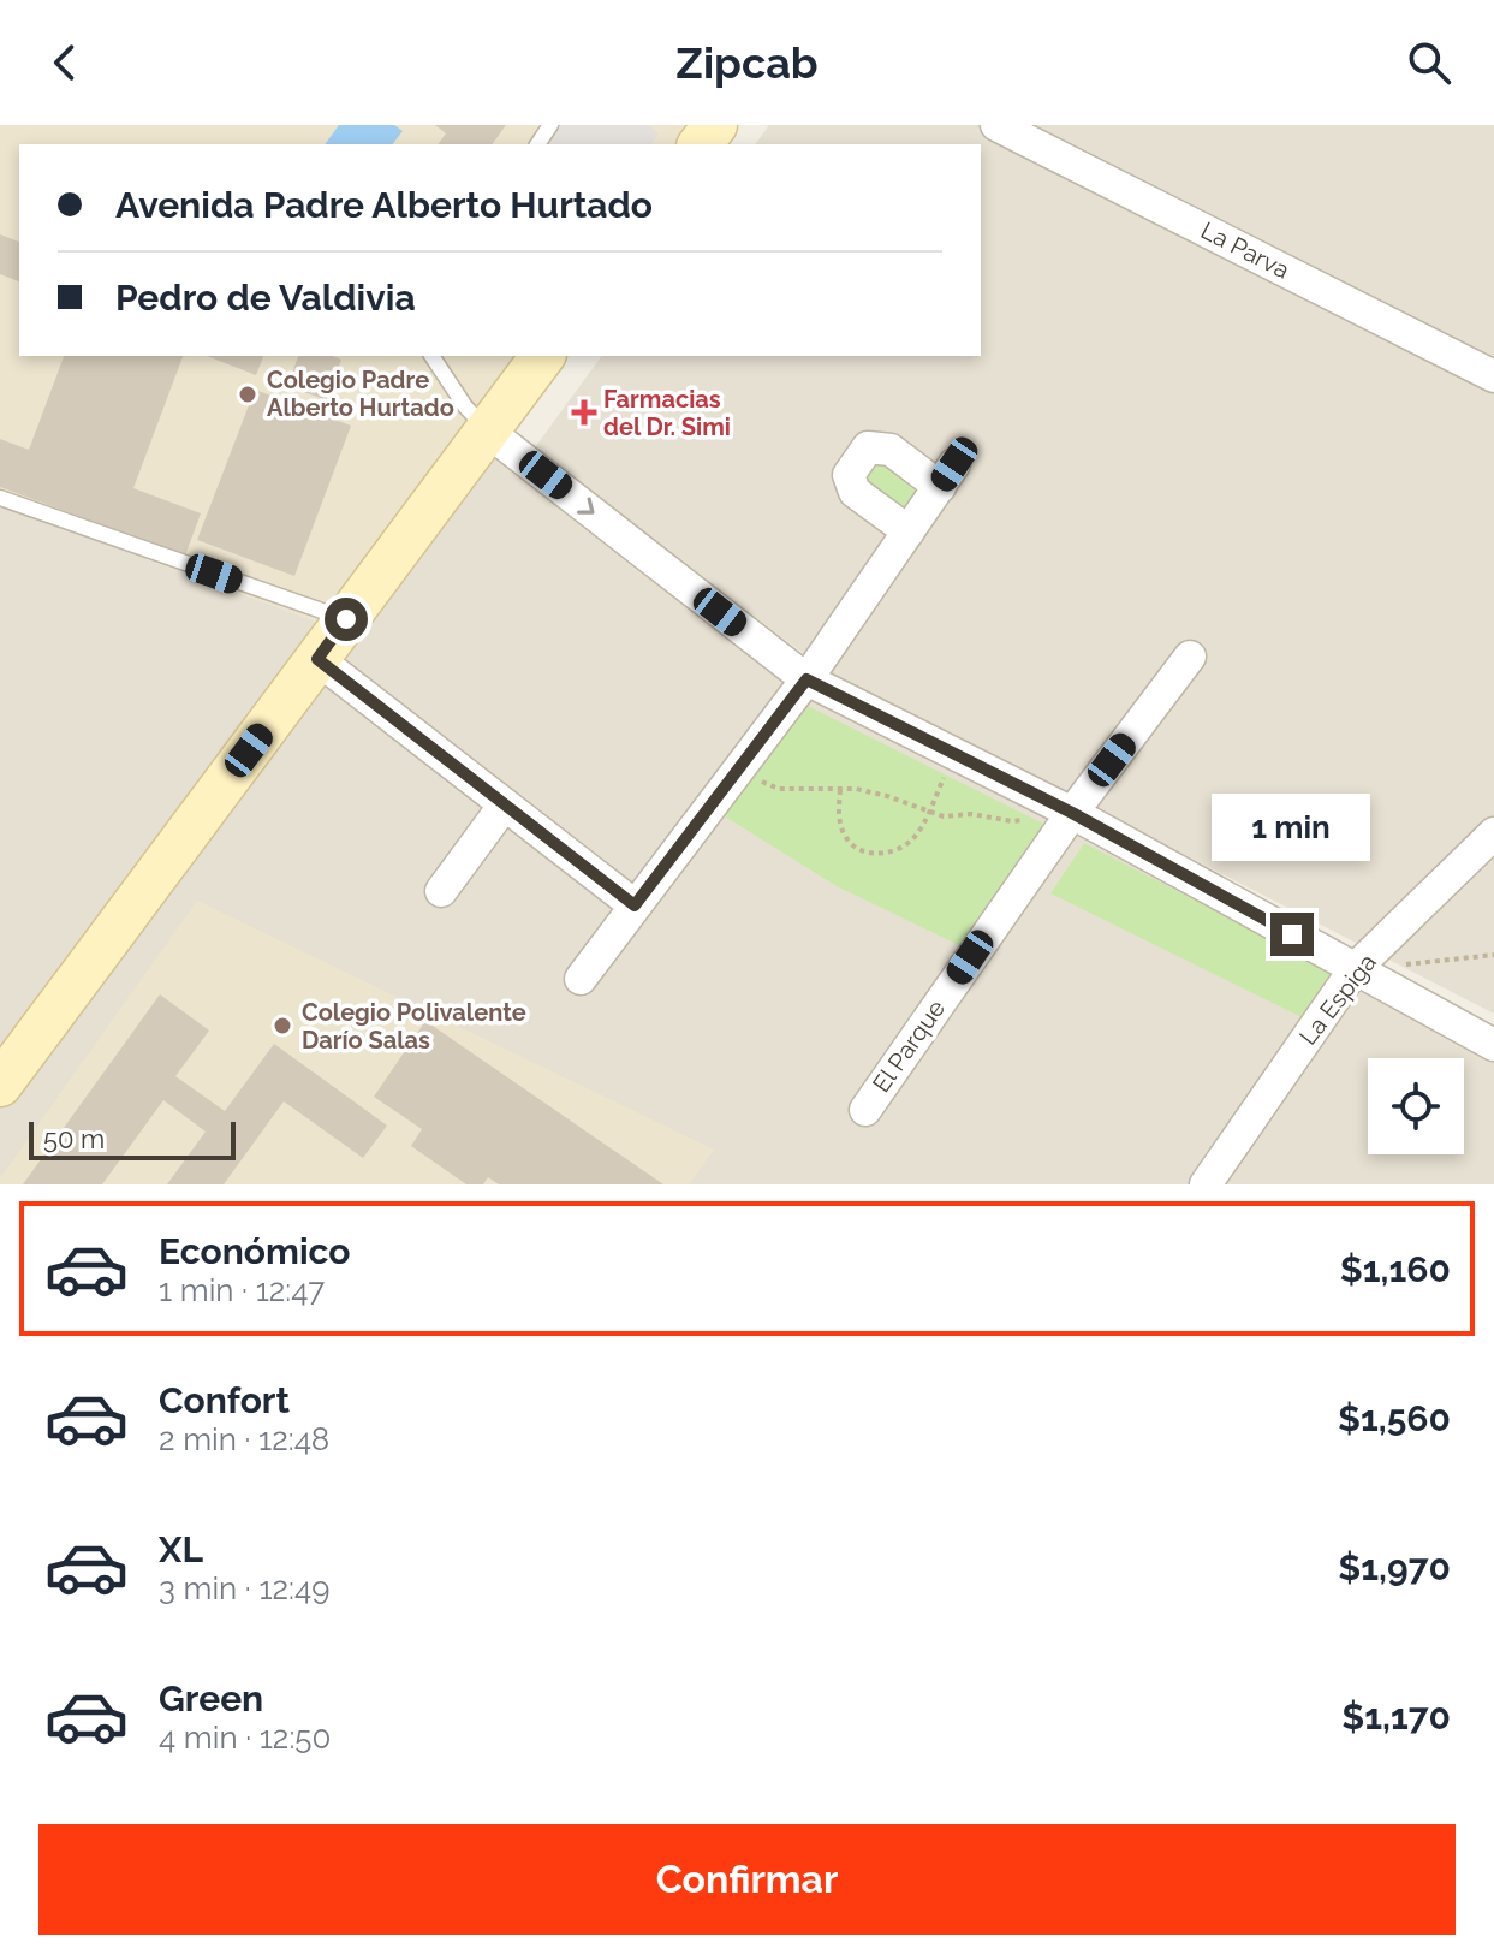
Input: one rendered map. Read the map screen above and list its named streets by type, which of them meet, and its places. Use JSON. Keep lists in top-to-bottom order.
{
  "streets": {
    "street": ["La Parva", "La Espiga", "El Parque"]
  },
  "places": {
    "other": ["Colegio Padre Alberto Hurtado", "Colegio Polivalente Darío Salas"],
    "health": ["Farmacias del Dr. Simi"]
  },
  "scale_bar": "50 m",
  "page": {
    "header": "Zipcab",
    "banner": ["Avenida Padre Alberto Hurtado", "Pedro de Valdivia"],
    "bubble": "1 min",
    "scale": "50 m",
    "list": [
      {
        "name": "Económico",
        "note": "1 min · 12:47",
        "value": "$1,160"
      },
      {
        "name": "Confort",
        "note": "2 min · 12:48",
        "value": "$1,560"
      },
      {
        "name": "XL",
        "note": "3 min · 12:49",
        "value": "$1,970"
      },
      {
        "name": "Green",
        "note": "4 min · 12:50",
        "value": "$1,170"
      }
    ],
    "buttons": "Confirmar"
  }
}
